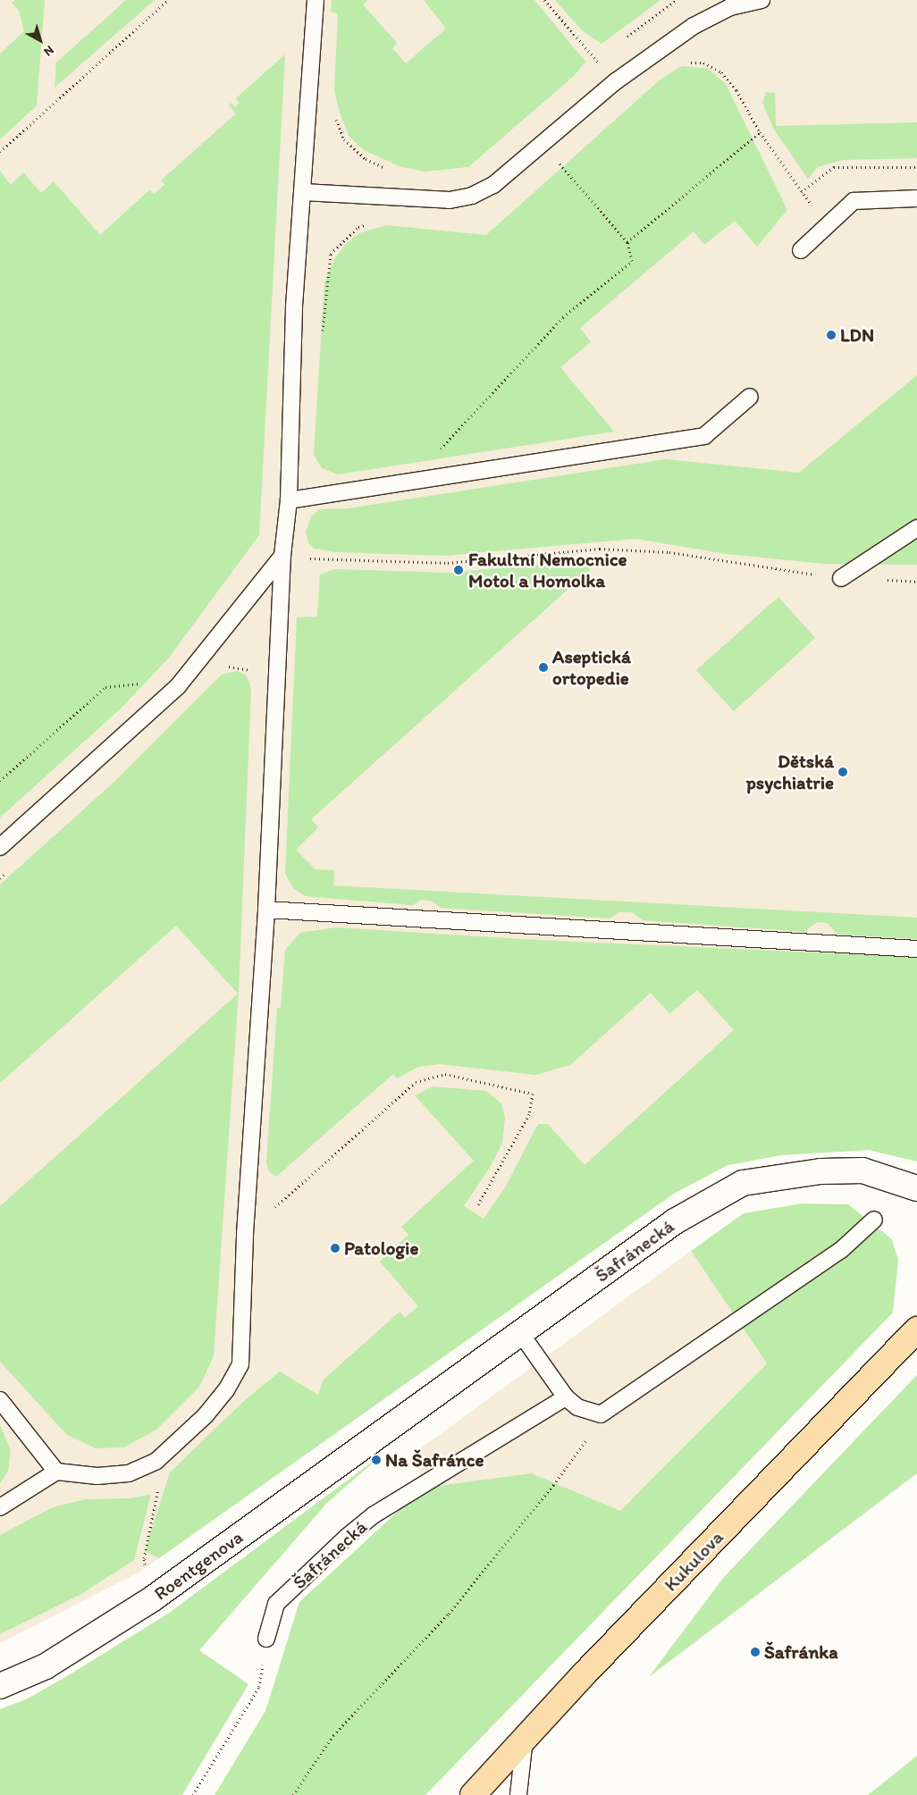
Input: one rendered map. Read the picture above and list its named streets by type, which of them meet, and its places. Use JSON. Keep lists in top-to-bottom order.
{
  "streets": {
    "main road": ["Kukulova"],
    "street": ["Šafránecká", "Roentgenova"]
  },
  "crossings": [
    ["Šafránecká", "Roentgenova"]
  ],
  "places": [
    "LDN",
    "Fakultní Nemocnice Motol a Homolka",
    "Aseptická ortopedie",
    "Dětská psychiatrie",
    "Patologie",
    "Na Šafránce",
    "Šafránka"
  ],
  "north": "bottom right"
}
